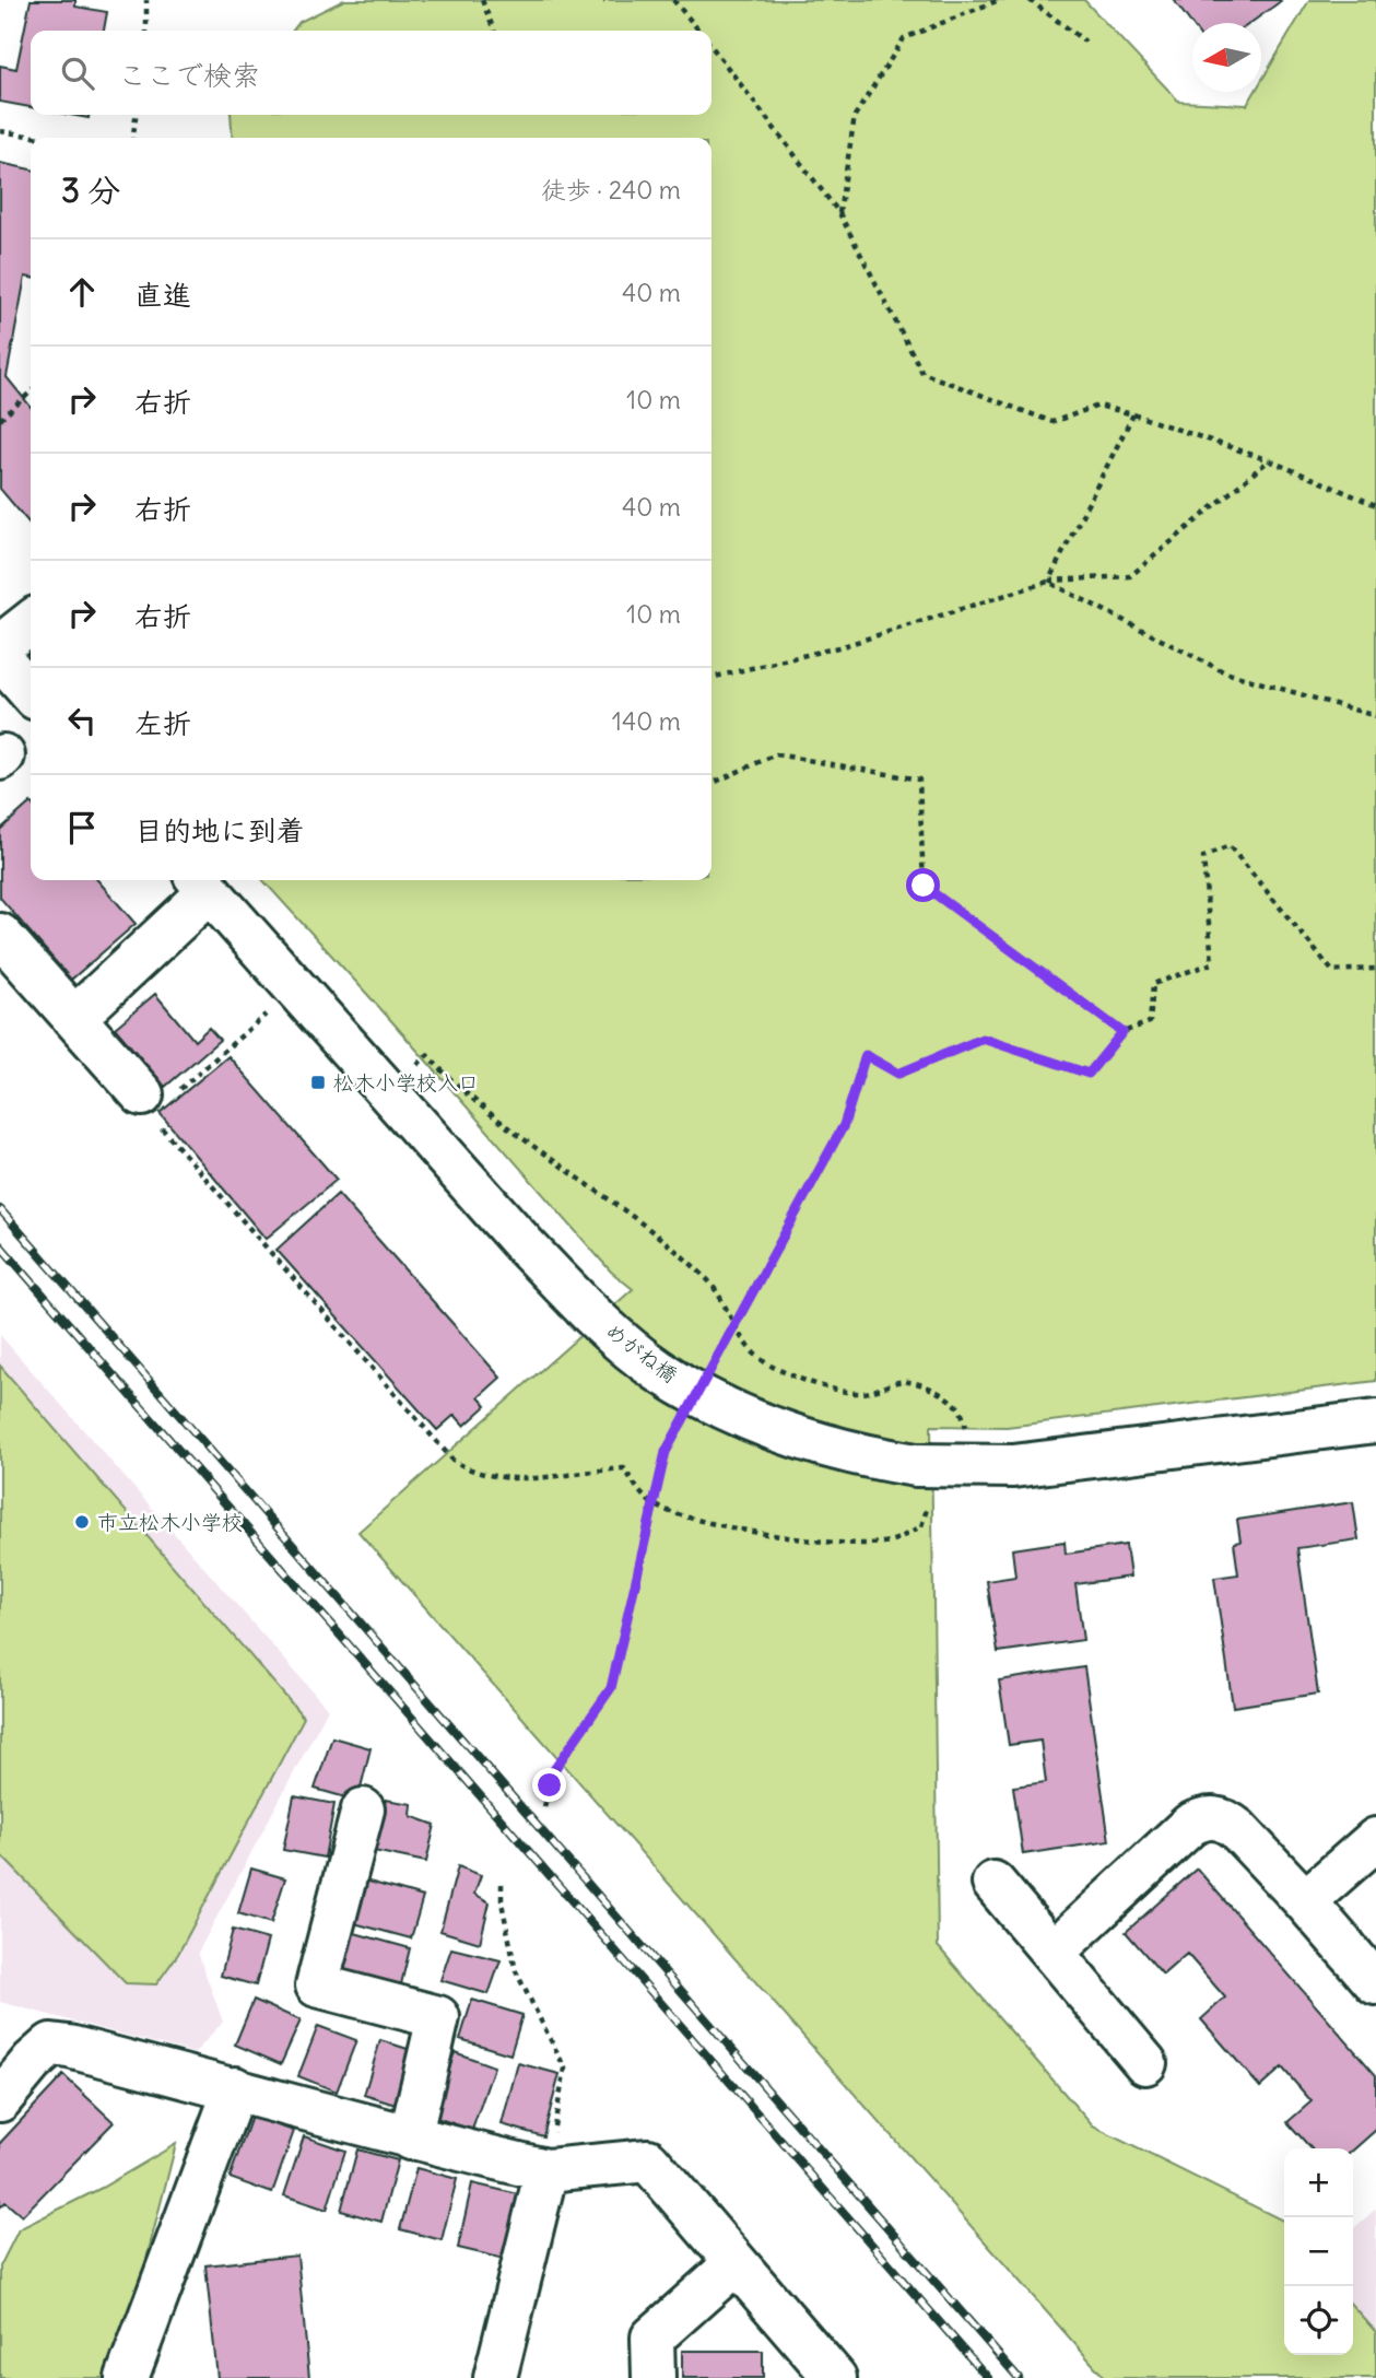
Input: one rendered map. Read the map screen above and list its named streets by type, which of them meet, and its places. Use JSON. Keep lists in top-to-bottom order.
{
  "streets": {
    "street": ["めがね橋"]
  },
  "places": {
    "transit": ["松木小学校入口"],
    "other": ["市立松木小学校"]
  },
  "north": "left",
  "page": {
    "search": "ここで検索",
    "heading": ["3 分", "徒歩 · 240 m"],
    "list": [
      ["直進", "40 m"],
      ["右折", "10 m"],
      ["右折", "40 m"],
      ["右折", "10 m"],
      ["左折", "140 m"],
      "目的地に到着"
    ],
    "map_buttons": ["+", "−"]
  }
}
